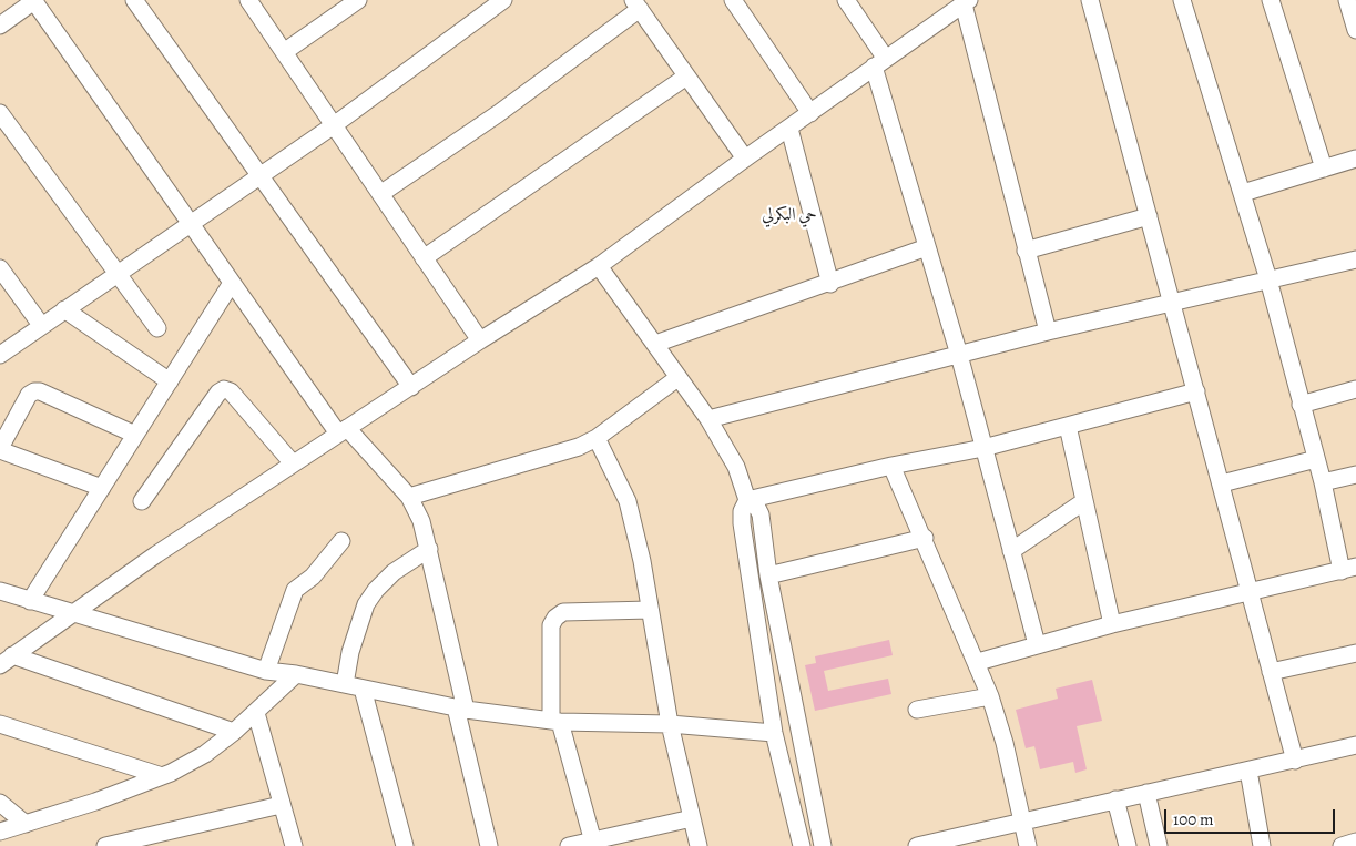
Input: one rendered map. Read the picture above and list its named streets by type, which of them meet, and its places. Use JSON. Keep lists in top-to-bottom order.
{
  "districts": ["حي البكرلي"],
  "scale_bar": "100 m"
}
